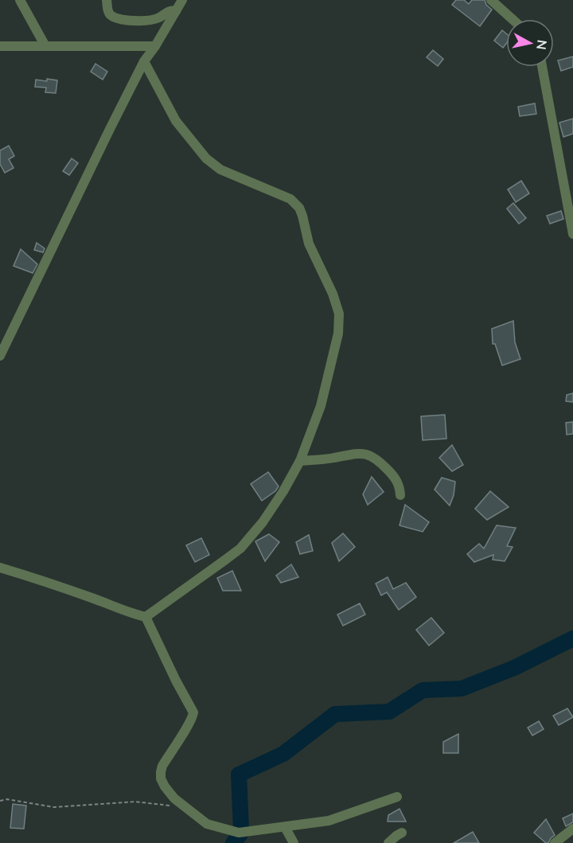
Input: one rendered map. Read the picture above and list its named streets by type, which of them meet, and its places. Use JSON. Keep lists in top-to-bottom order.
{
  "north": "right"
}
